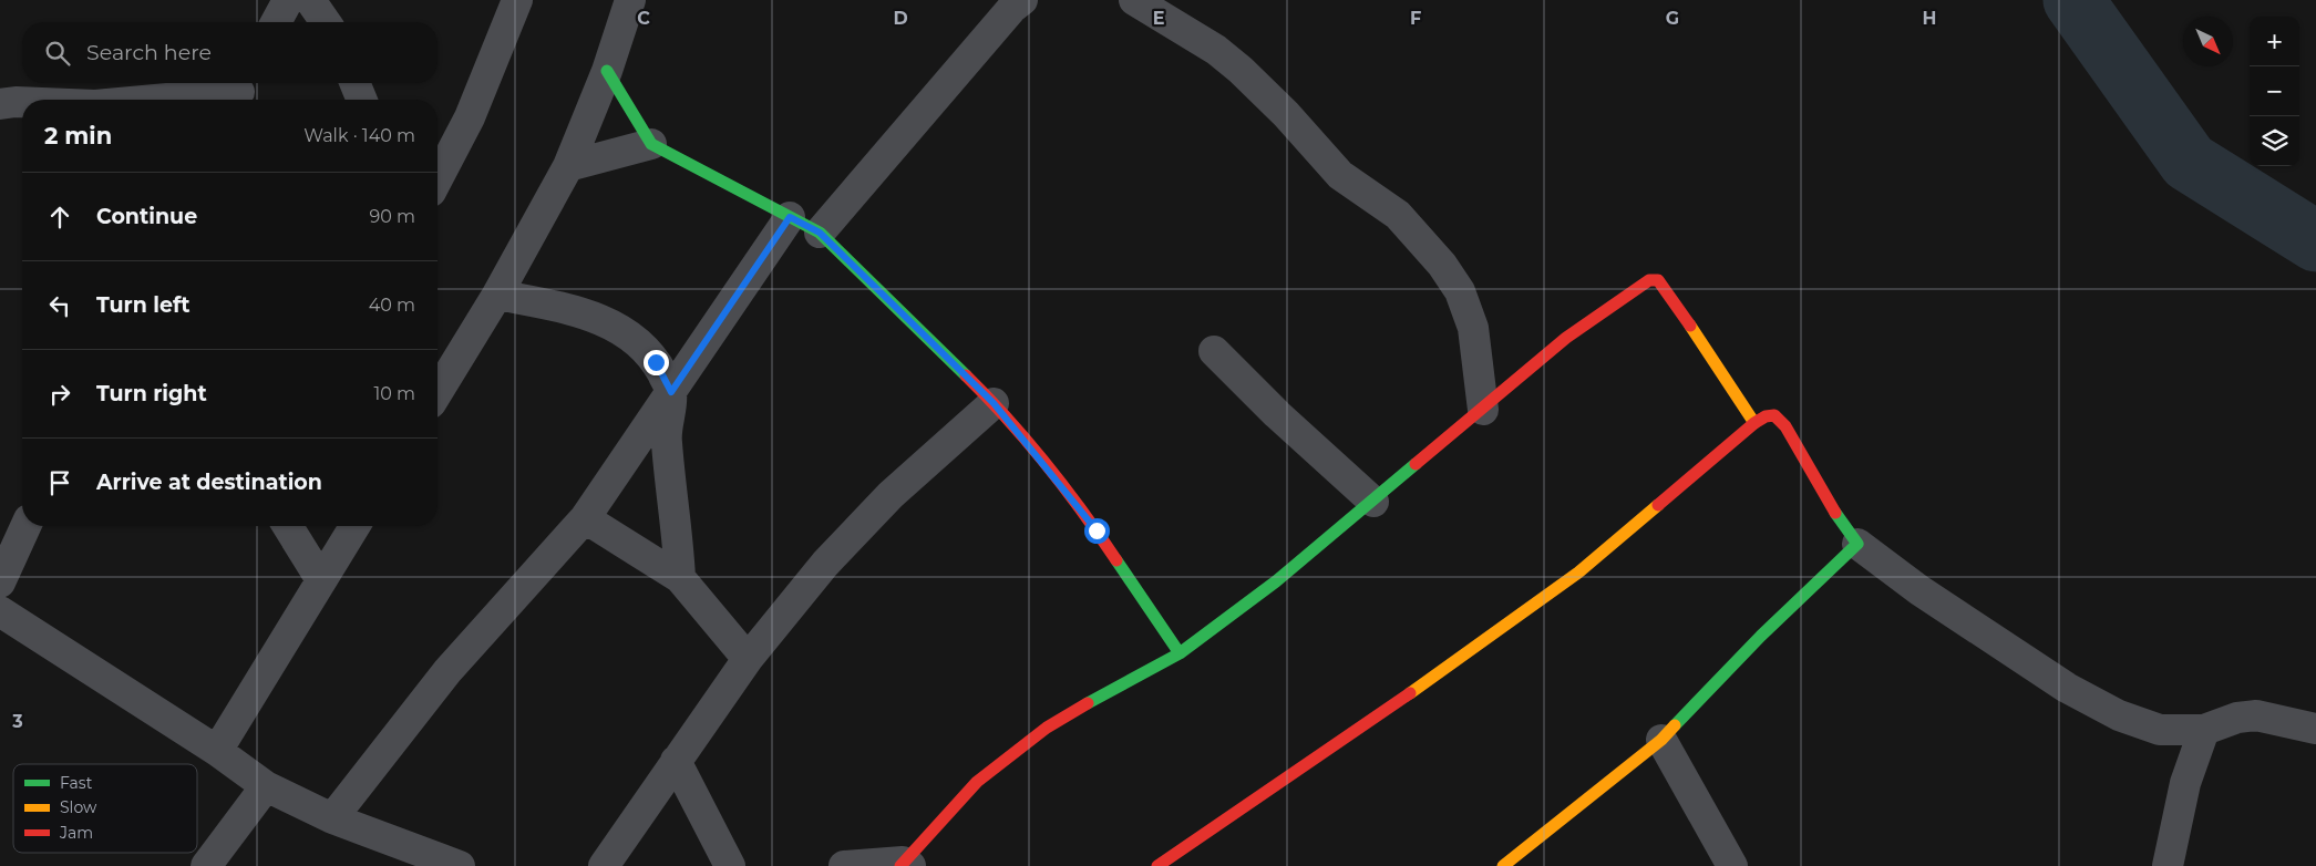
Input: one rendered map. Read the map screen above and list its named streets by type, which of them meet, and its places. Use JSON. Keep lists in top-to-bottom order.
{
  "legend": ["Fast", "Slow", "Jam"],
  "north": "bottom right",
  "page": {
    "map_buttons": ["+", "−"],
    "search": "Search here",
    "heading": ["2 min", "Walk · 140 m"],
    "list": [
      ["Continue", "90 m"],
      ["Turn left", "40 m"],
      ["Turn right", "10 m"],
      "Arrive at destination"
    ]
  },
  "grid": {
    "columns": [
      "C",
      "D",
      "E",
      "F",
      "G",
      "H"
    ],
    "rows": ["3"]
  }
}
